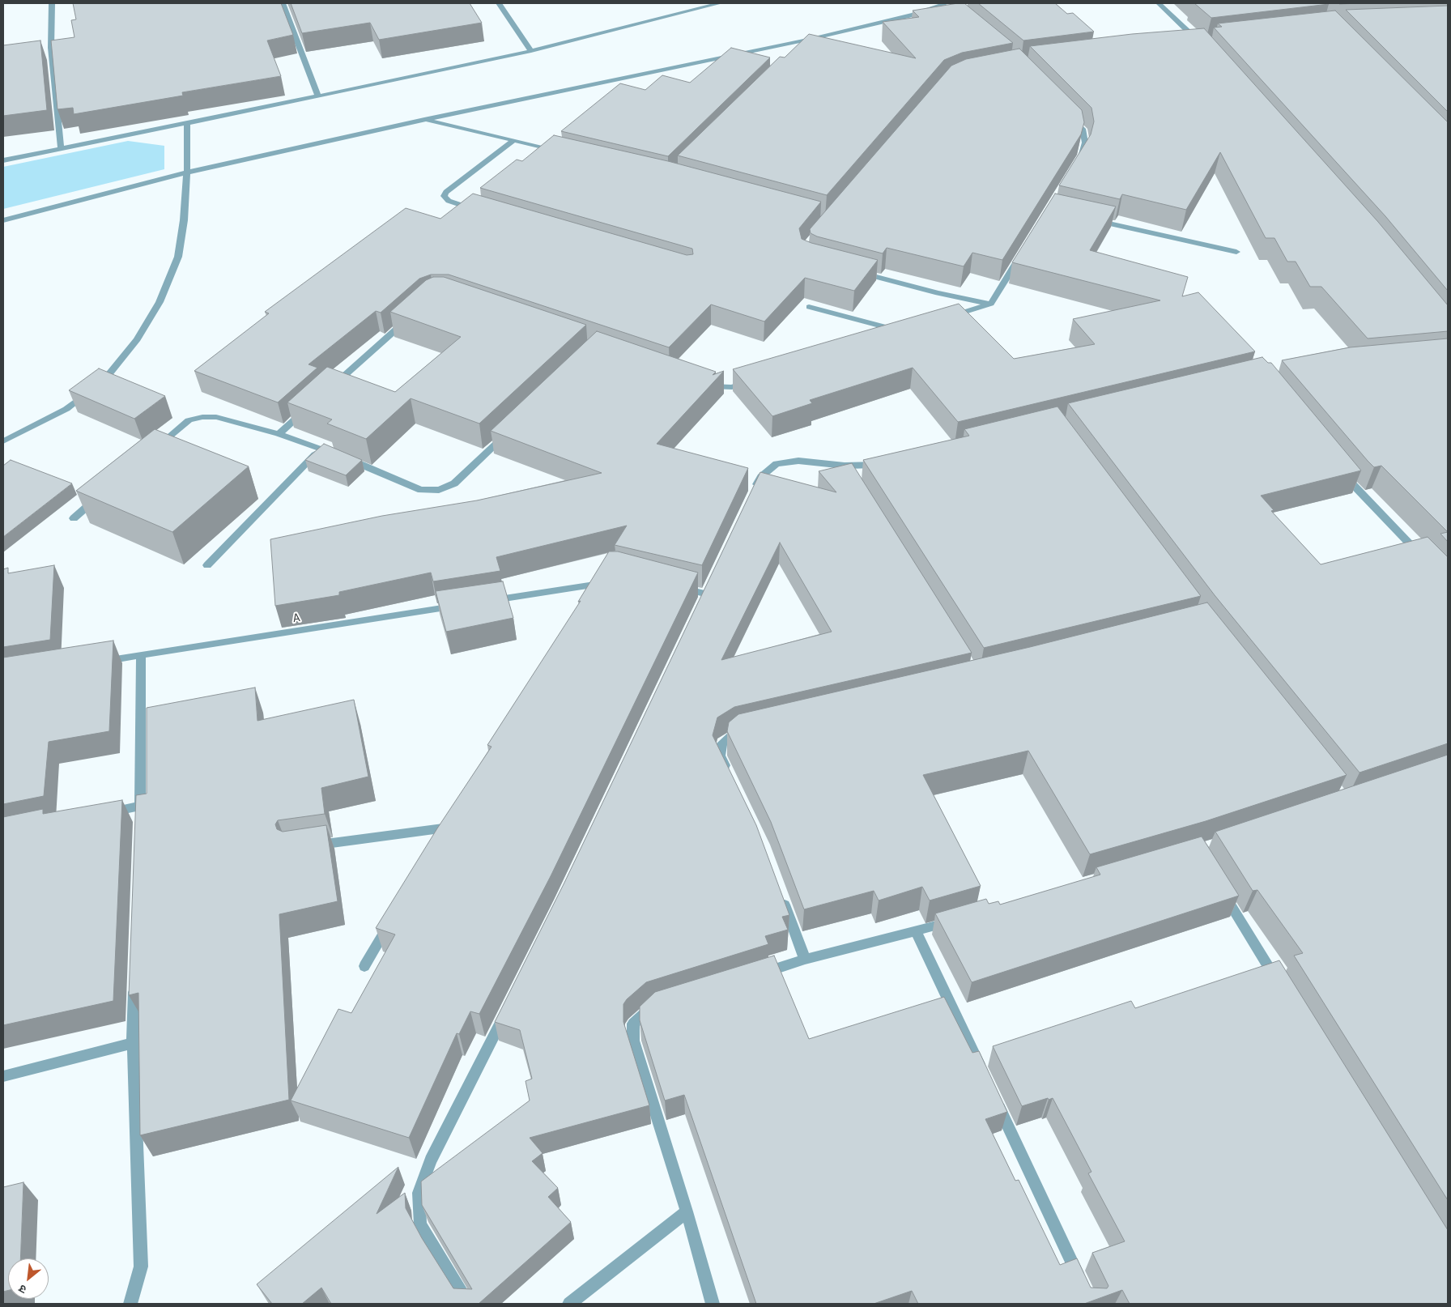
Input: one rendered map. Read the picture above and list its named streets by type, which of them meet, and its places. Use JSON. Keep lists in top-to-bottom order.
{
  "streets": {
    "street": ["A"]
  },
  "north": "bottom left"
}
